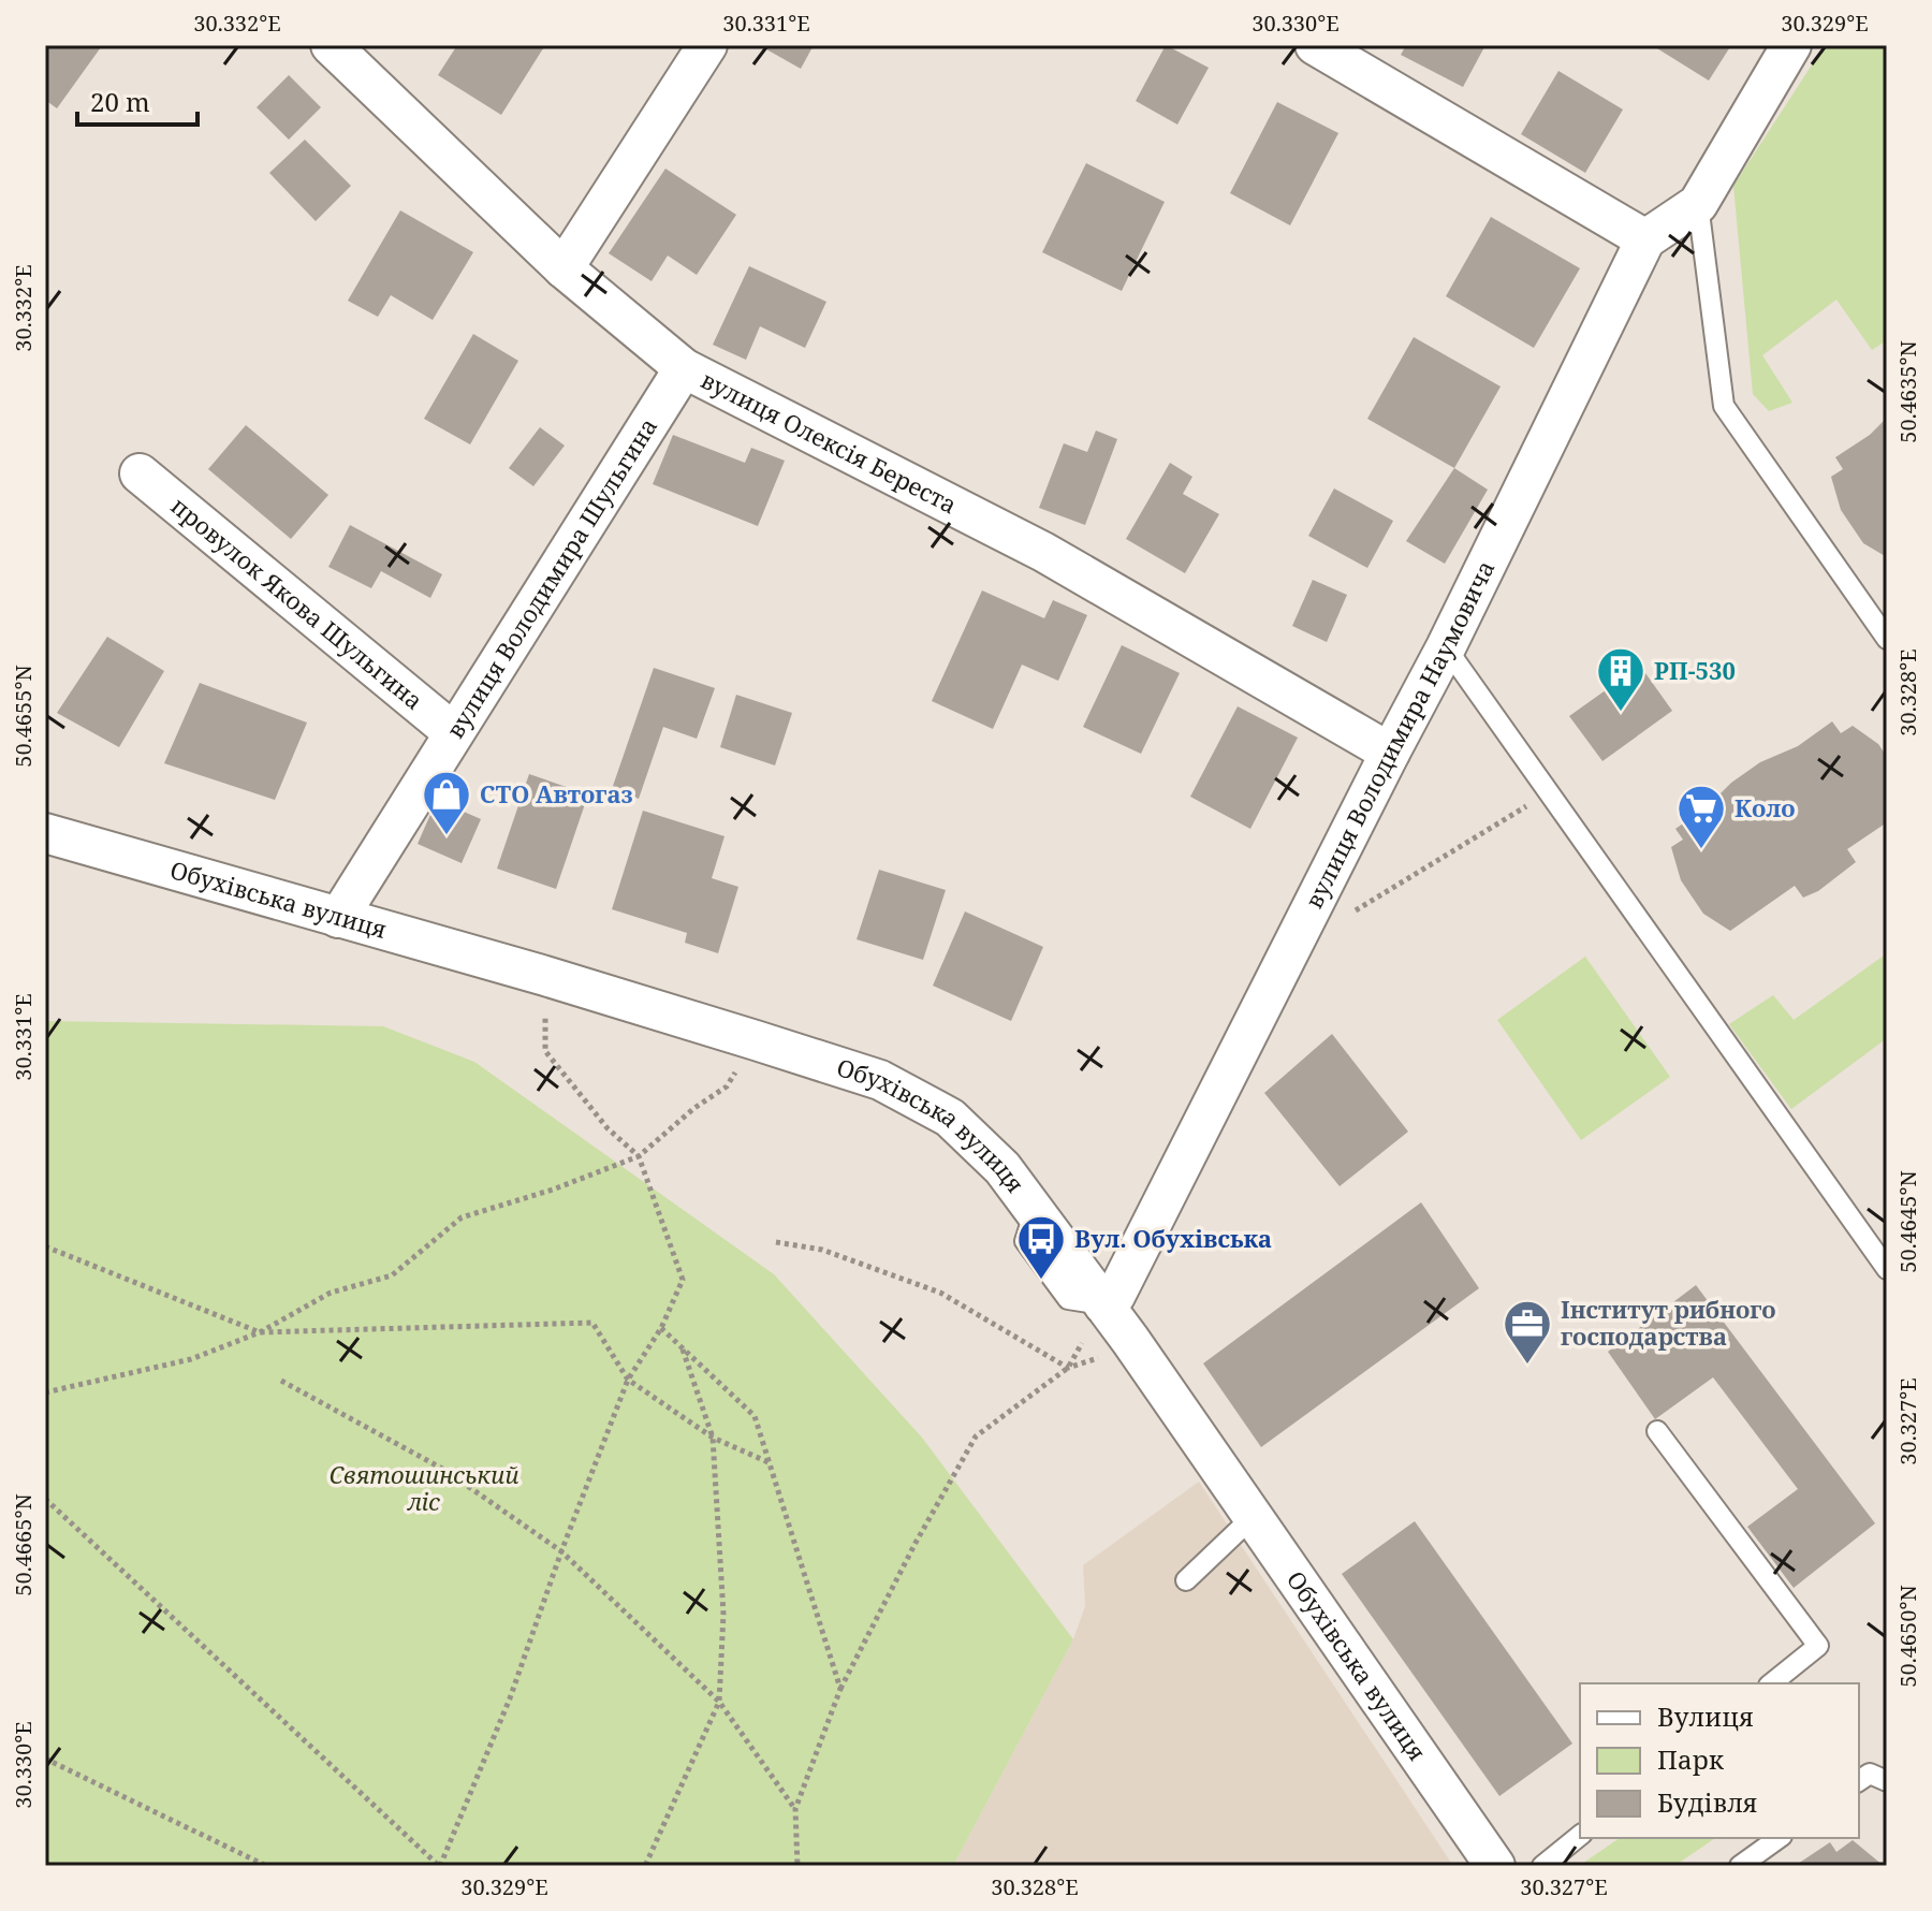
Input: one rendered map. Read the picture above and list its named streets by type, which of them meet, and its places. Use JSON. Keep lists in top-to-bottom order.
{
  "streets": {
    "street": [
      "вулиця Олексія Береста",
      "вулиця Володимира Шульгина",
      "провулок Якова Шульгина",
      "вулиця Володимира Наумовича",
      "Обухівська вулиця"
    ]
  },
  "crossings": [
    ["вулиця Олексія Береста", "вулиця Володимира Шульгина"],
    ["вулиця Олексія Береста", "вулиця Володимира Наумовича"],
    ["вулиця Володимира Шульгина", "провулок Якова Шульгина"],
    ["вулиця Володимира Шульгина", "Обухівська вулиця"],
    ["вулиця Володимира Наумовича", "Обухівська вулиця"]
  ],
  "parks": ["Святошинський ліс"],
  "places": {
    "building": ["РП-530"],
    "shop": ["СТО Автогаз"],
    "supermarket": ["Коло"],
    "bus stop": ["Вул. Обухівська"],
    "office": ["Інститут рибного господарства"]
  },
  "legend": ["Вулиця", "Парк", "Будівля"],
  "scale_bar": "20 m",
  "coordinates": [
    "30.332°E",
    "30.331°E",
    "30.330°E",
    "30.329°E",
    "50.4635°N",
    "30.328°E",
    "50.4655°N",
    "50.4645°N",
    "30.327°E",
    "50.4665°N",
    "50.4650°N"
  ]
}
